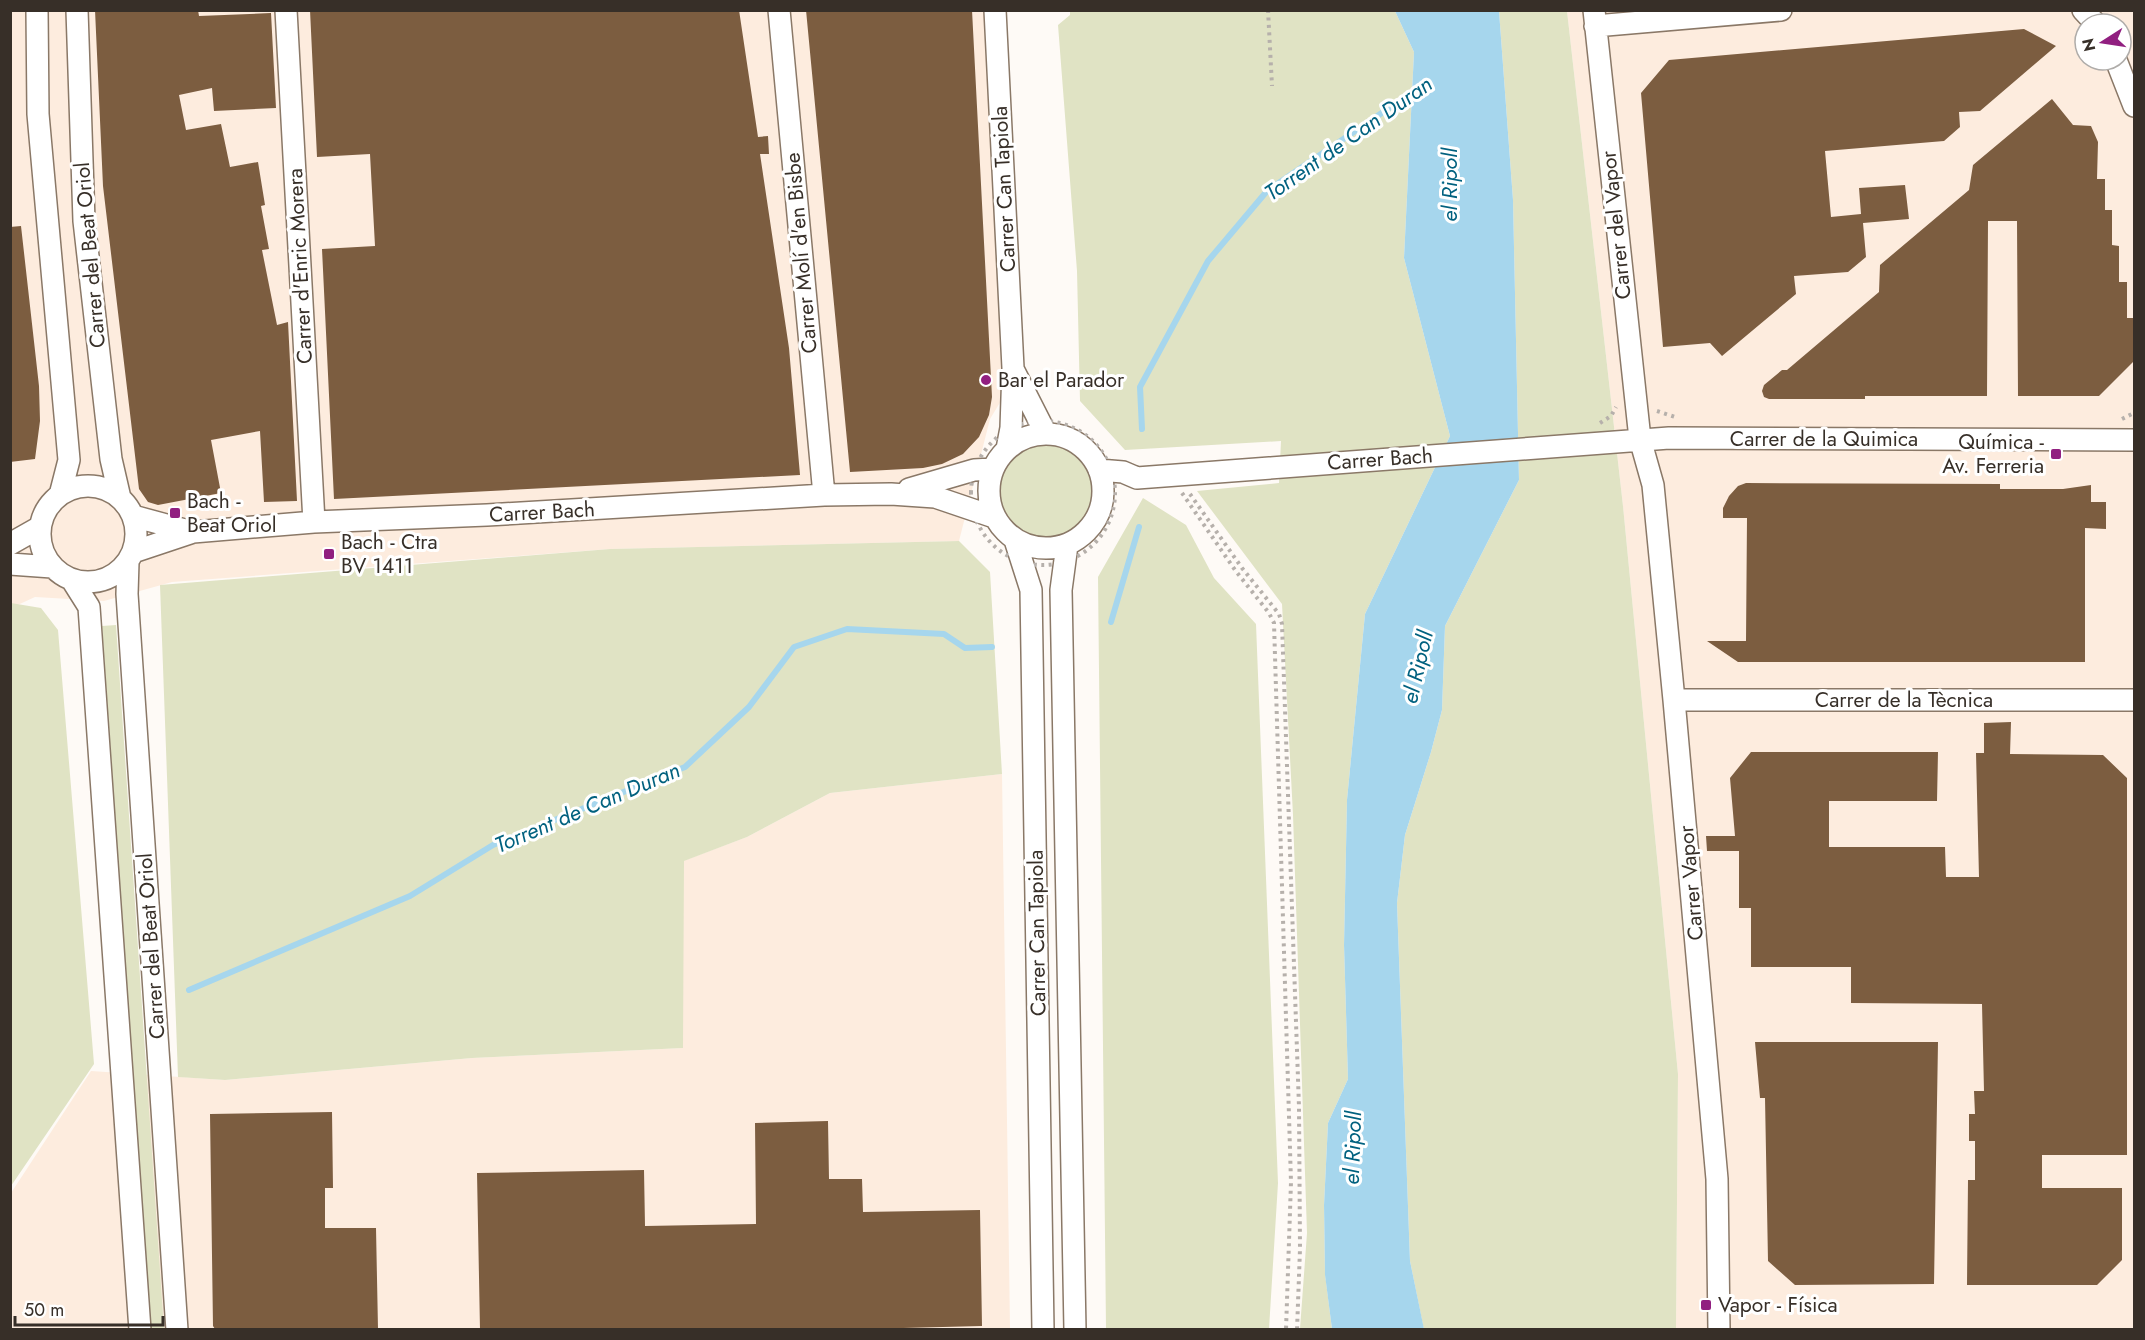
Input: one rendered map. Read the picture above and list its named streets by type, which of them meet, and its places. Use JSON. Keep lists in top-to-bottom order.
{
  "streets": {
    "street": [
      "Carrer Can Tapiola",
      "Carrer del Vapor",
      "Carrer Molí d'en Bisbe",
      "Carrer del Beat Oriol",
      "Carrer d'Enric Morera",
      "Carrer de la Quimica",
      "Carrer Bach",
      "Carrer de la Tècnica",
      "Carrer Vapor"
    ]
  },
  "crossings": [
    ["Carrer Can Tapiola", "Carrer Bach"],
    ["Carrer del Vapor", "Carrer de la Quimica"],
    ["Carrer del Vapor", "Carrer Bach"],
    ["Carrer del Vapor", "Carrer Vapor"],
    ["Carrer Molí d'en Bisbe", "Carrer Bach"],
    ["Carrer del Beat Oriol", "Carrer Bach"],
    ["Carrer d'Enric Morera", "Carrer Bach"],
    ["Carrer de la Quimica", "Carrer Bach"],
    ["Carrer de la Quimica", "Carrer Vapor"],
    ["Carrer Bach", "Carrer Vapor"],
    ["Carrer de la Tècnica", "Carrer Vapor"]
  ],
  "water": ["Torrent de Can Duran", "el Ripoll"],
  "places": {
    "other": ["Bar el Parador"],
    "transit": [
      "Química - Av. Ferreria",
      "Bach - Beat Oriol",
      "Bach - Ctra BV 1411",
      "Vapor - Física"
    ]
  },
  "scale_bar": "50 m",
  "north": "left"
}
